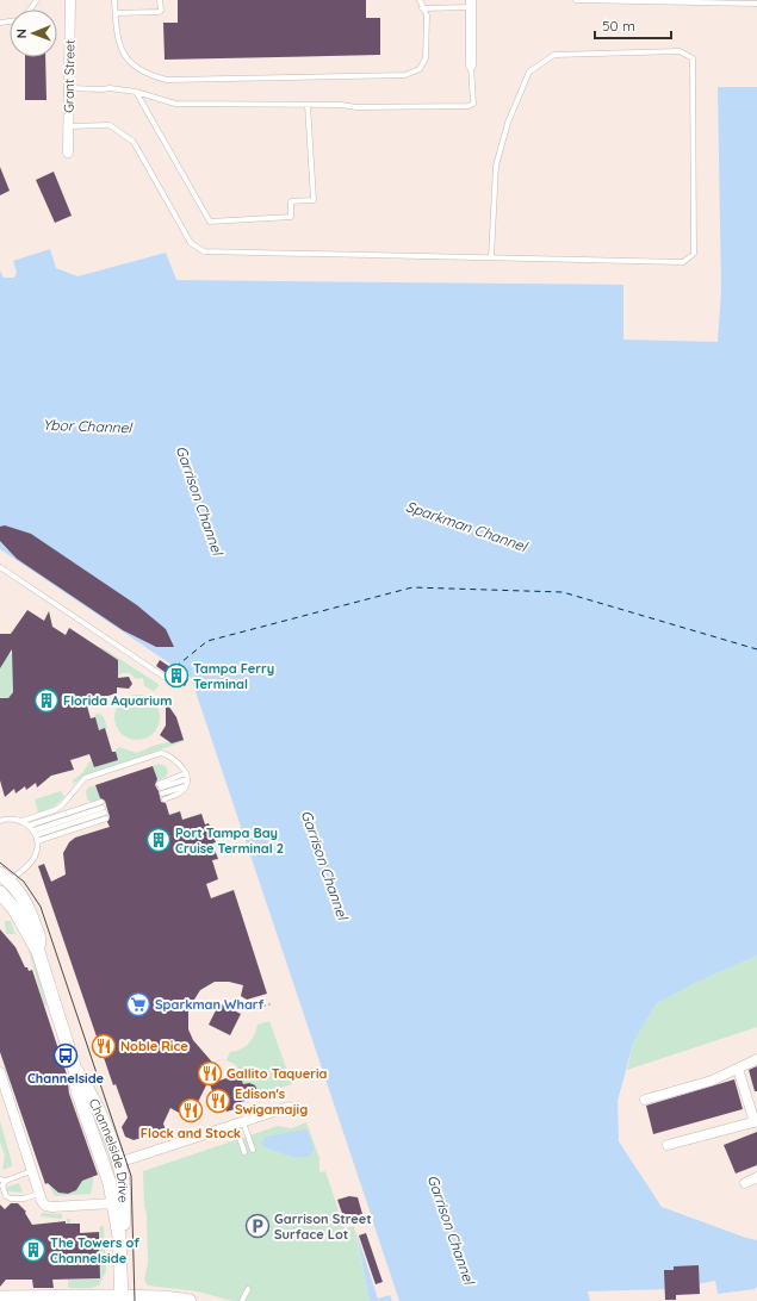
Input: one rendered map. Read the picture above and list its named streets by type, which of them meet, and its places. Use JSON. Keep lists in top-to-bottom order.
{
  "streets": {
    "main road": ["Channelside Drive"],
    "street": ["Grant Street"]
  },
  "water": ["Ybor Channel", "Garrison Channel", "Sparkman Channel"],
  "places": {
    "building": [
      "Tampa Ferry Terminal",
      "Florida Aquarium",
      "Port Tampa Bay Cruise Terminal 2",
      "The Towers of Channelside"
    ],
    "supermarket": ["Sparkman Wharf"],
    "restaurant": [
      "Noble Rice",
      "Gallito Taqueria",
      "Edison's Swigamajig",
      "Flock and Stock"
    ],
    "bus stop": ["Channelside"],
    "parking": ["Garrison Street Surface Lot"]
  },
  "scale_bar": "50 m",
  "north": "left"
}
